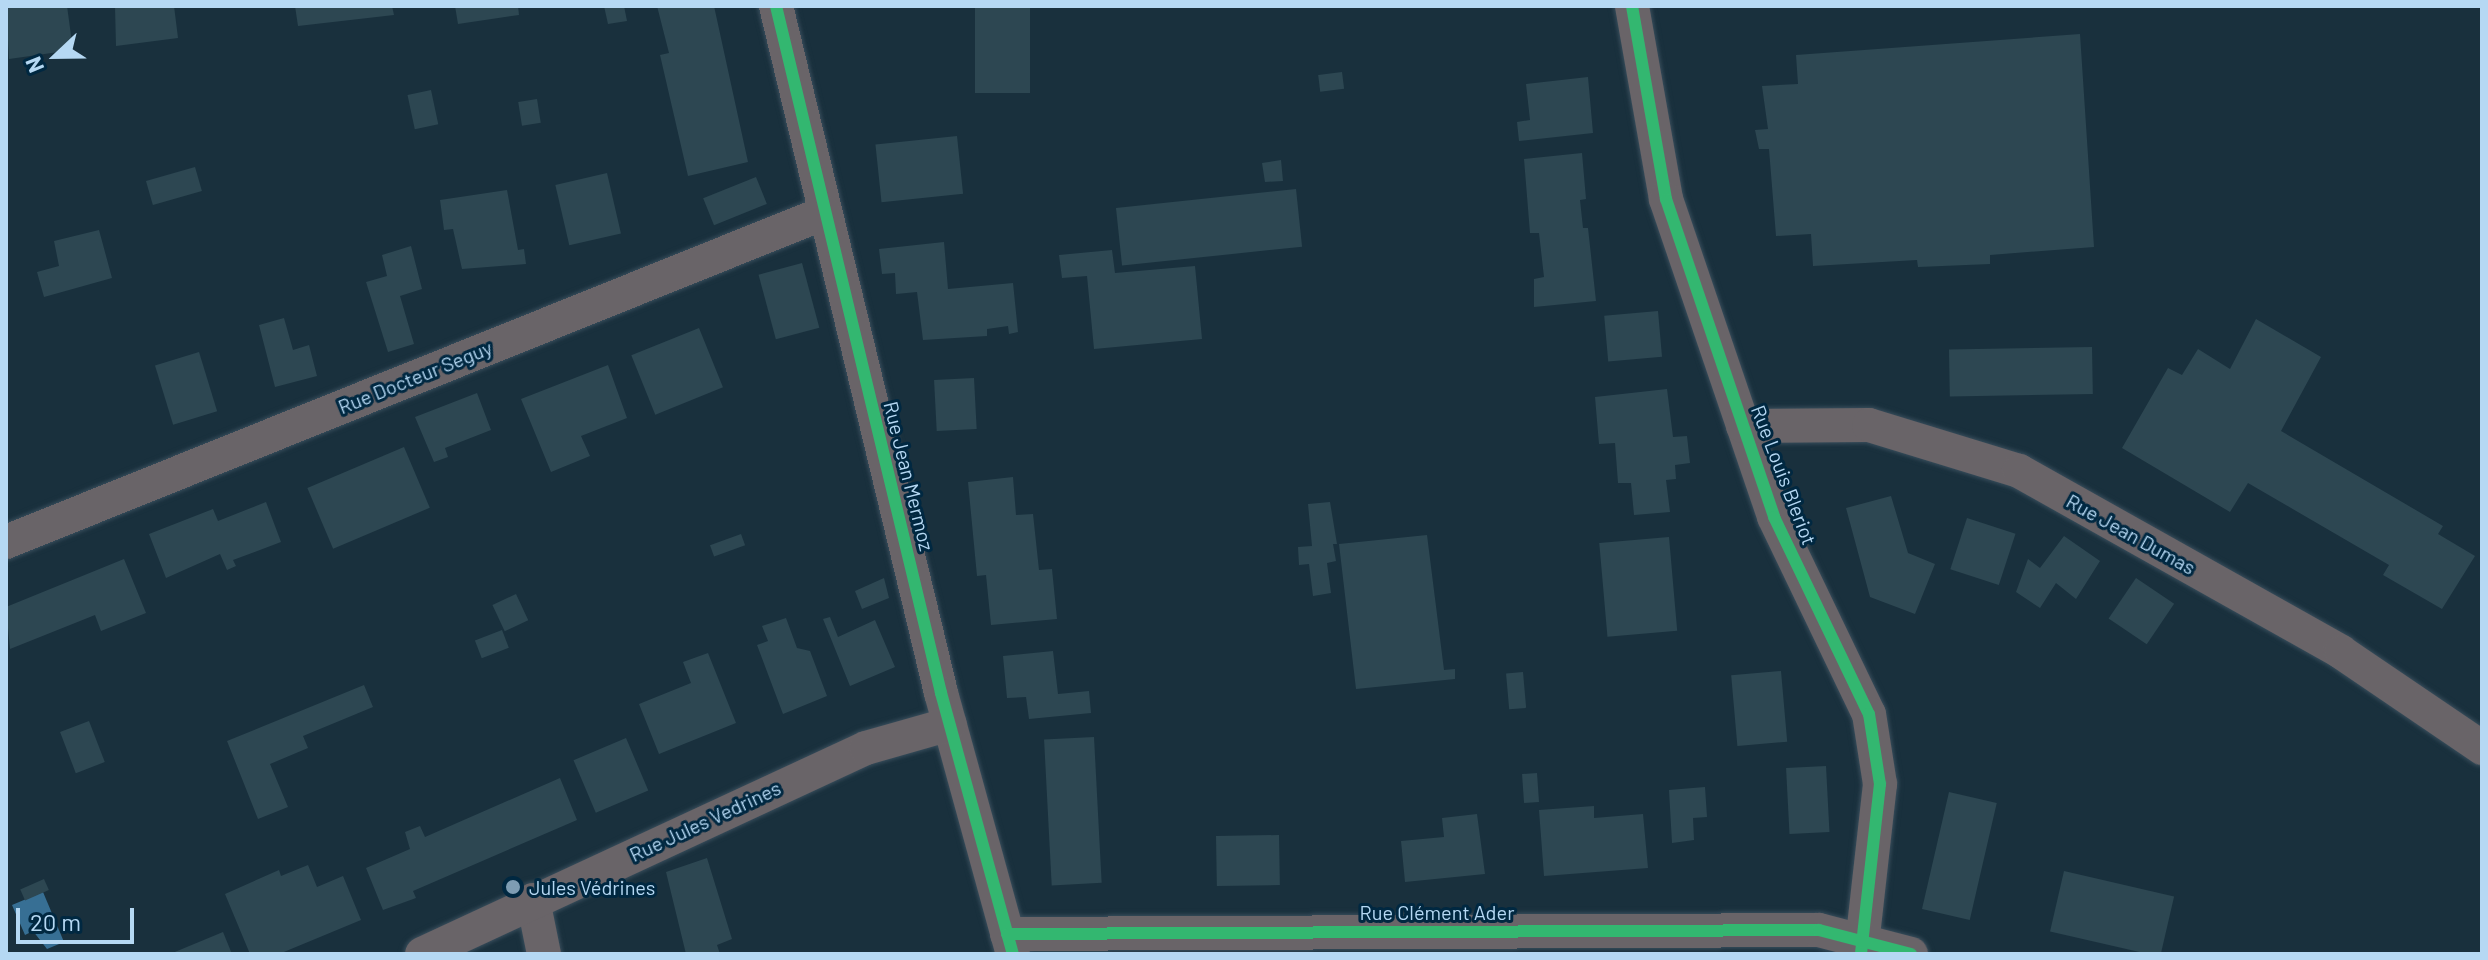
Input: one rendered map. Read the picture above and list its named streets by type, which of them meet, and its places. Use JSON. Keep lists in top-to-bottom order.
{
  "streets": {
    "street": [
      "Rue Docteur Seguy",
      "Rue Louis Bleriot",
      "Rue Jean Mermoz",
      "Rue Jean Dumas",
      "Rue Jules Vedrines",
      "Rue Clément Ader"
    ]
  },
  "crossings": [
    ["Rue Docteur Seguy", "Rue Jean Mermoz"],
    ["Rue Louis Bleriot", "Rue Jean Dumas"],
    ["Rue Louis Bleriot", "Rue Clément Ader"],
    ["Rue Jean Mermoz", "Rue Jules Vedrines"],
    ["Rue Jean Mermoz", "Rue Clément Ader"]
  ],
  "places": ["Jules Védrines"],
  "scale_bar": "20 m",
  "north": "left"
}
